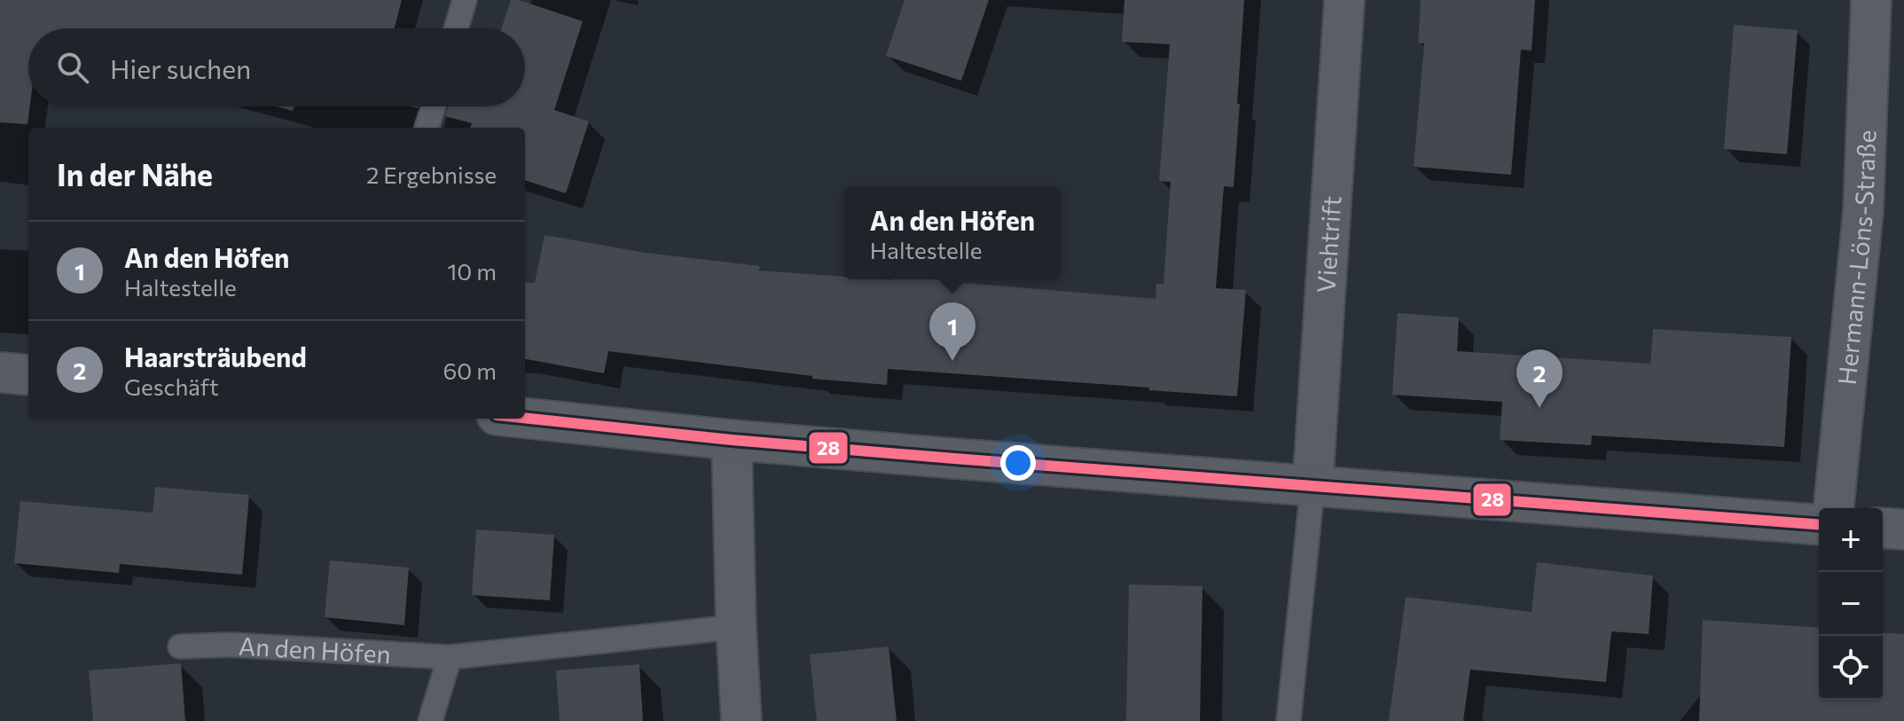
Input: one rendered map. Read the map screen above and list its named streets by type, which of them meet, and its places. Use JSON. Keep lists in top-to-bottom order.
{
  "streets": {
    "street": ["Viehtrift", "Hermann-Löns-Straße"],
    "lane": ["An den Höfen"]
  },
  "lines": ["transit line 28"],
  "page": {
    "search": "Hier suchen",
    "heading": ["In der Nähe", "2 Ergebnisse"],
    "popup": ["An den Höfen", "Haltestelle"],
    "list": [
      {
        "mark": "1",
        "name": "An den Höfen",
        "note": "Haltestelle",
        "value": "10 m"
      },
      {
        "mark": "2",
        "name": "Haarsträubend",
        "note": "Geschäft",
        "value": "60 m"
      }
    ],
    "pins": ["1", "2"],
    "map_buttons": ["+", "−"]
  }
}
